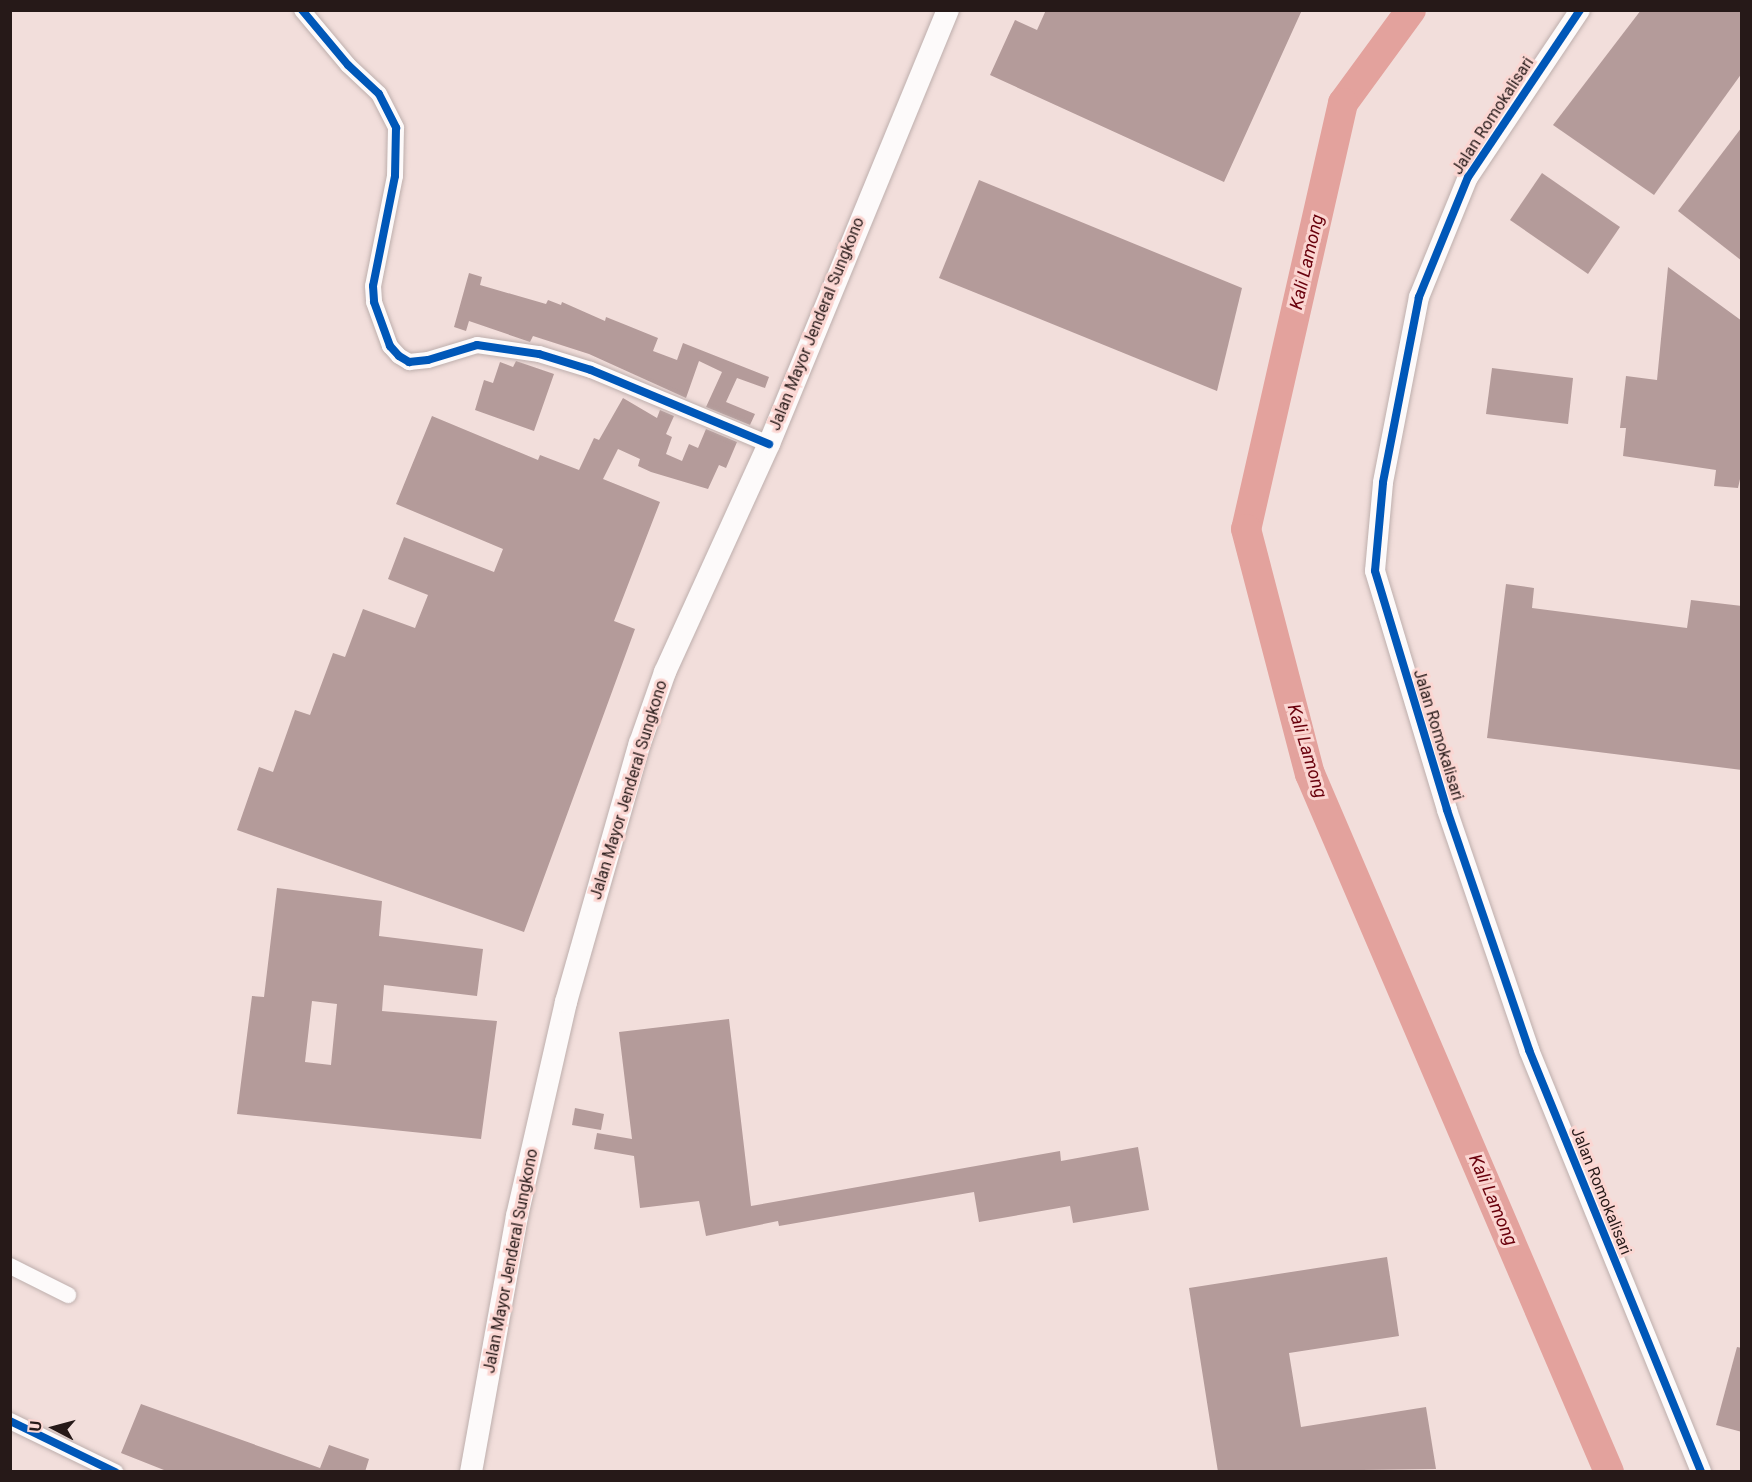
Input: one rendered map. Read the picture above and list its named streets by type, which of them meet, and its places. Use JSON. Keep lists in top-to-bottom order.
{
  "streets": {
    "main road": ["Jalan Mayor Jenderal Sungkono"],
    "street": ["Jalan Romokalisari"]
  },
  "water": ["Kali Lamong"],
  "north": "left"
}
